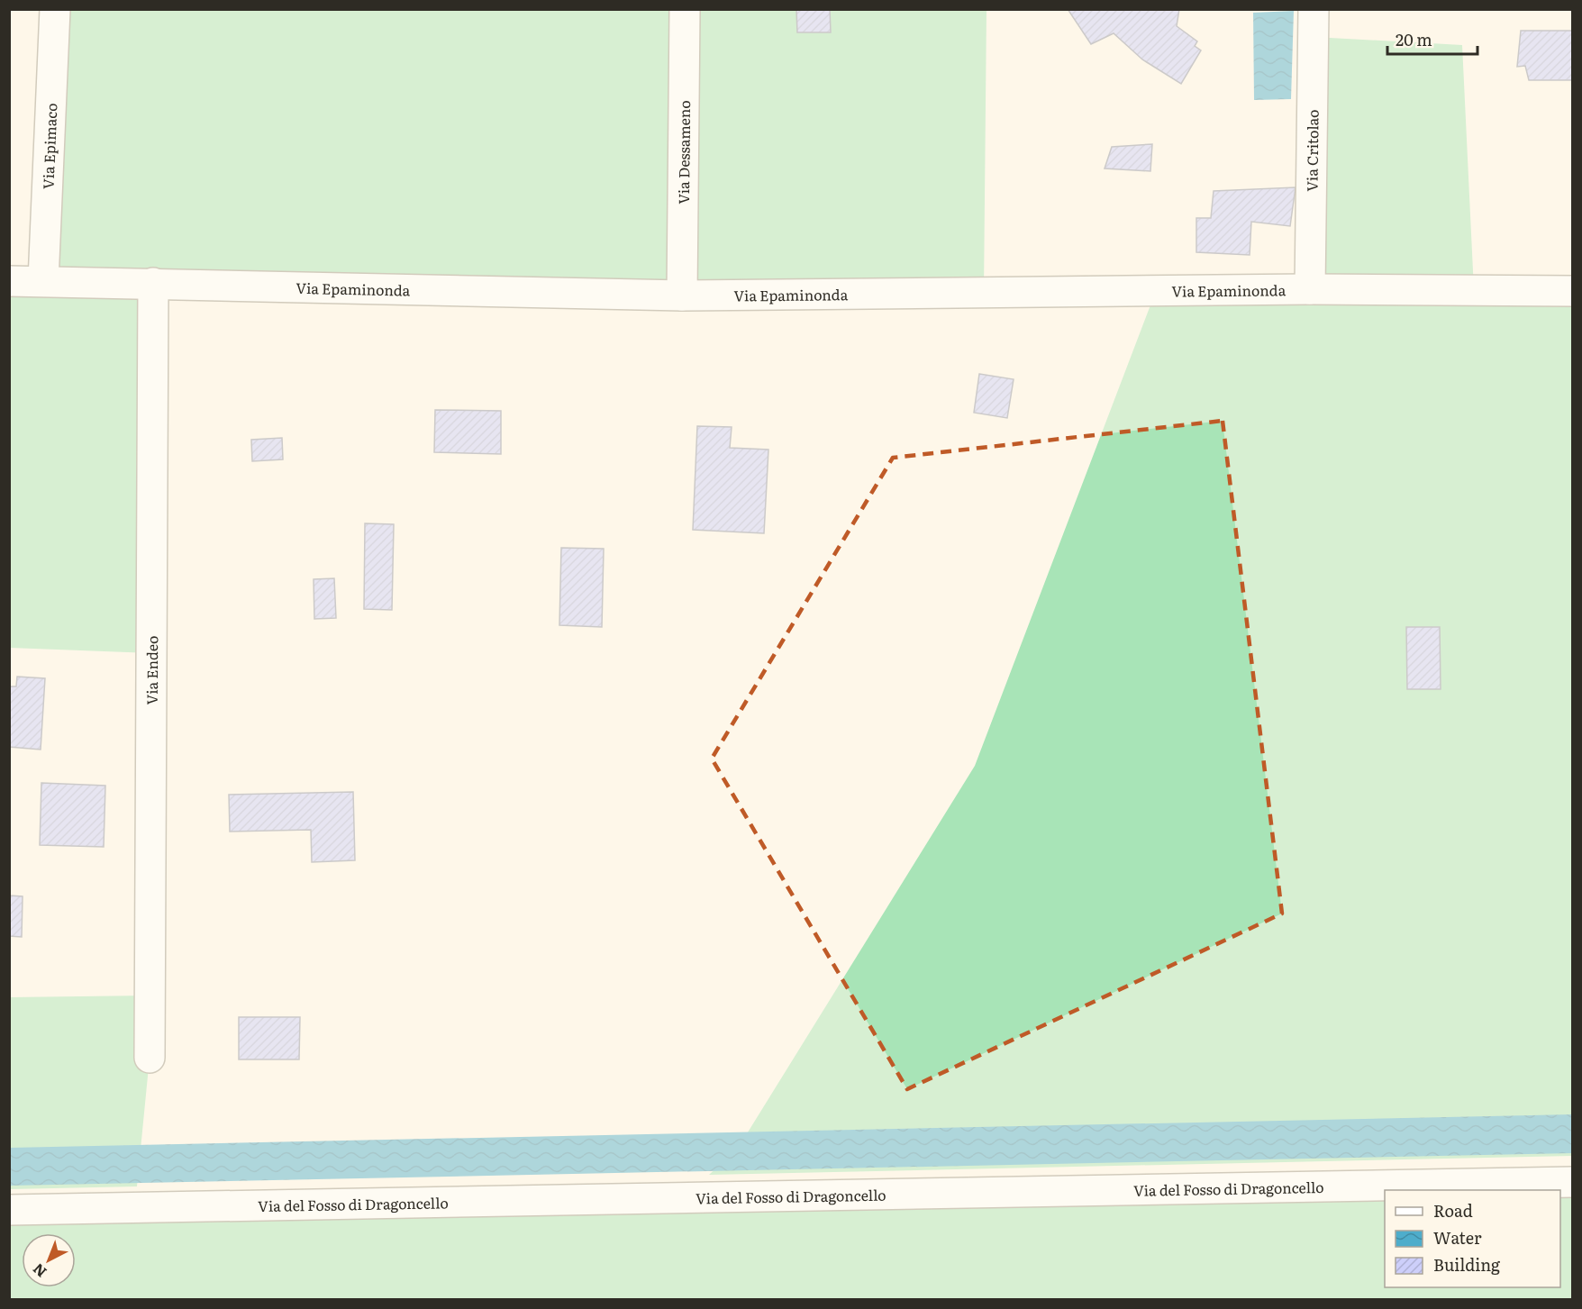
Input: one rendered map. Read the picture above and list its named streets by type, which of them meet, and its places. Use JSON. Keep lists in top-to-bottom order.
{
  "streets": {
    "street": [
      "Via Epimaco",
      "Via Critolao",
      "Via Dessameno",
      "Via Epaminonda",
      "Via Endeo",
      "Via del Fosso di Dragoncello"
    ]
  },
  "crossings": [
    ["Via Epimaco", "Via Epaminonda"],
    ["Via Critolao", "Via Epaminonda"],
    ["Via Dessameno", "Via Epaminonda"],
    ["Via Epaminonda", "Via Endeo"]
  ],
  "legend": ["Road", "Water", "Building"],
  "scale_bar": "20 m",
  "north": "bottom left"
}
